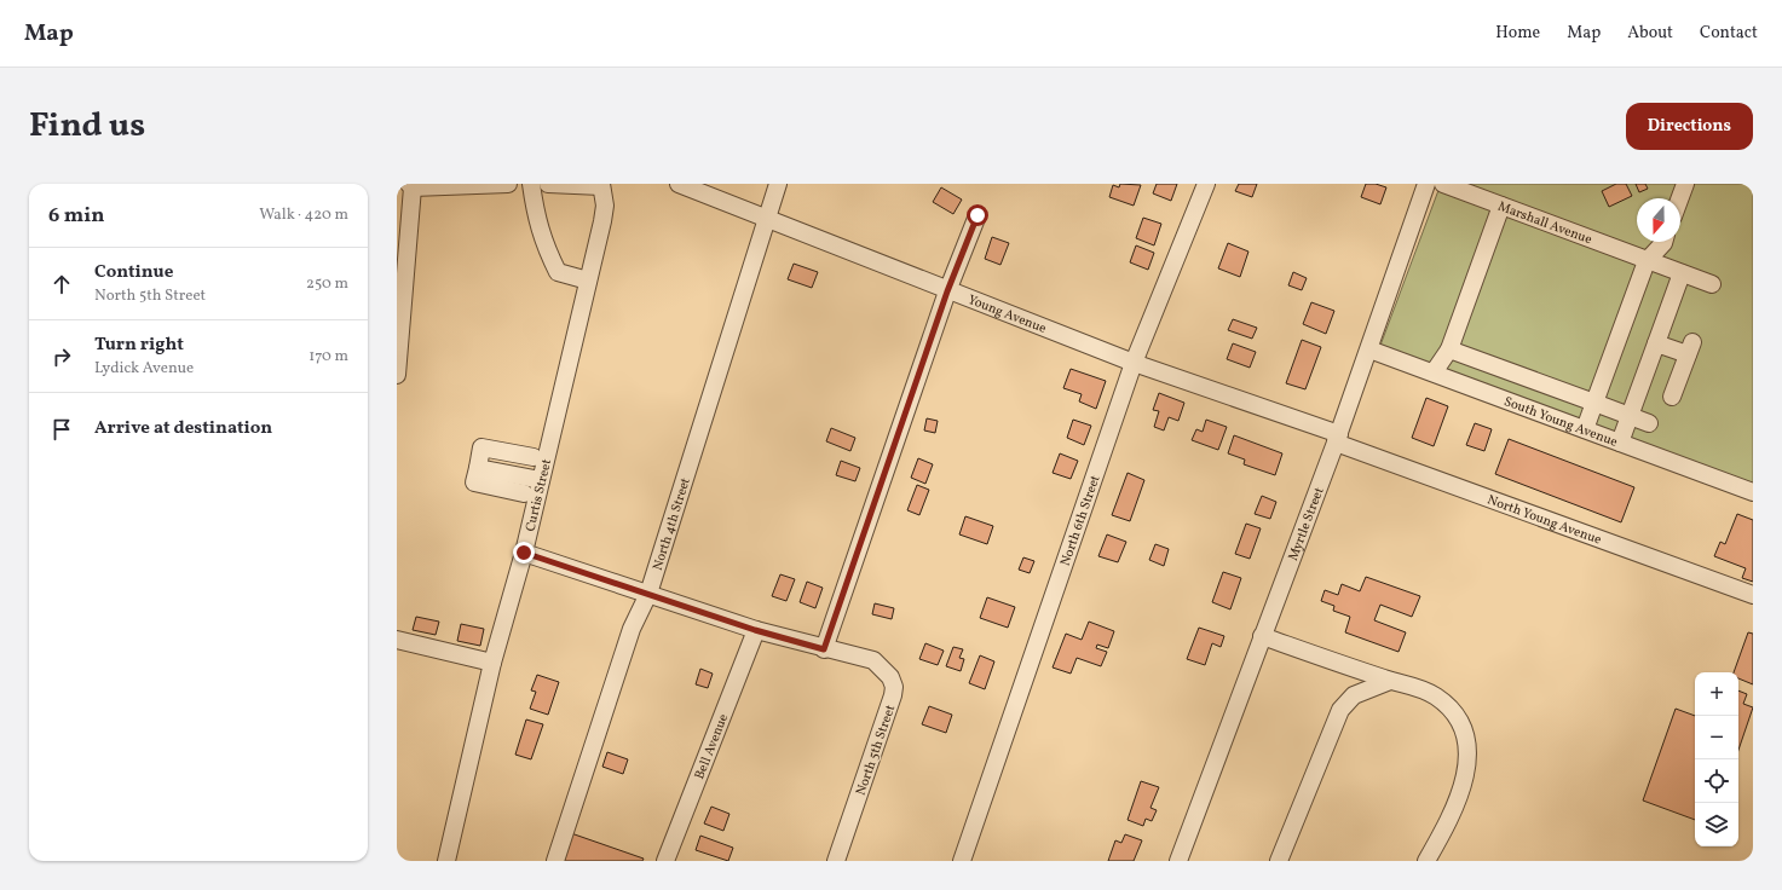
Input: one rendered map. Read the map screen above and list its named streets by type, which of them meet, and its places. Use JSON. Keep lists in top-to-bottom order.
{
  "streets": {
    "street": [
      "Marshall Avenue",
      "Young Avenue",
      "South Young Avenue",
      "Curtis Street",
      "North Young Avenue",
      "North 6th Street",
      "North 4th Street",
      "Myrtle Street",
      "Bell Avenue",
      "North 5th Street"
    ]
  },
  "crossings": [
    ["Young Avenue", "North Young Avenue"],
    ["Young Avenue", "North 6th Street"],
    ["Young Avenue", "North 4th Street"],
    ["Young Avenue", "Myrtle Street"],
    ["South Young Avenue", "Myrtle Street"],
    ["North Young Avenue", "Myrtle Street"]
  ],
  "north": "bottom",
  "page": {
    "header": "Map",
    "nav": [
      "Home",
      "Map",
      "About",
      "Contact"
    ],
    "title": "Find us",
    "buttons": "Directions",
    "heading": ["6 min", "Walk · 420 m"],
    "list": [
      ["Continue", "North 5th Street", "250 m"],
      ["Turn right", "Lydick Avenue", "170 m"],
      "Arrive at destination"
    ],
    "map_buttons": ["+", "−"]
  }
}
